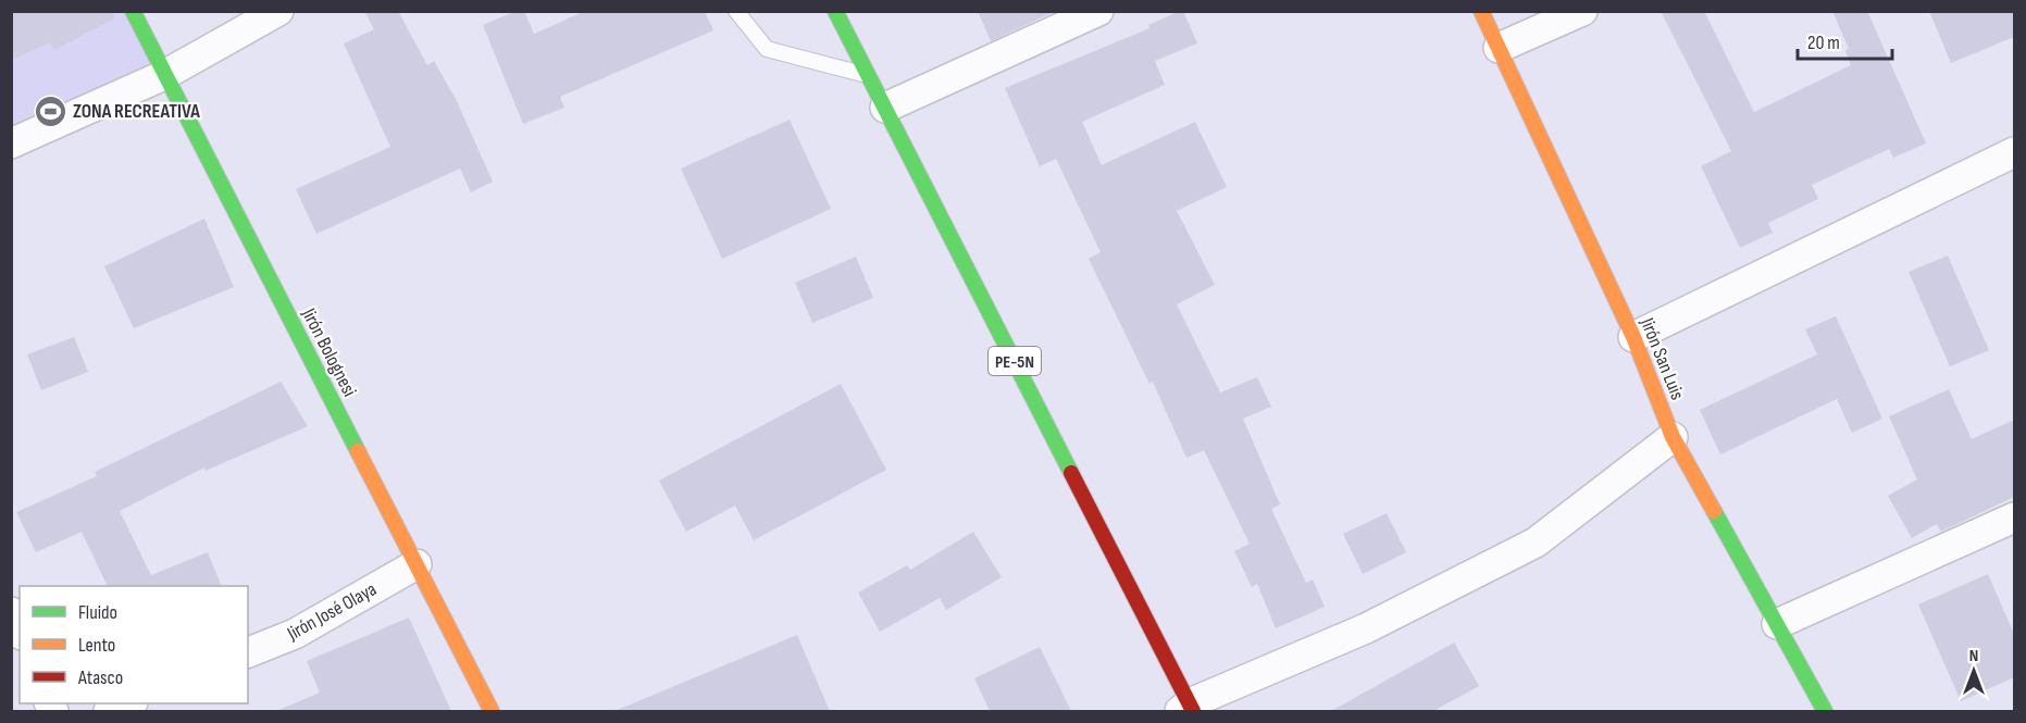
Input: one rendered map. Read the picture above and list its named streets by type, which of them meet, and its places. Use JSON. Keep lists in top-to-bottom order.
{
  "streets": {
    "main road": ["Jirón Bolognesi", "Jirón San Luis", "PE-5N"],
    "street": ["Jirón José Olaya"]
  },
  "crossings": [
    ["Jirón Bolognesi", "Jirón José Olaya"]
  ],
  "places": {
    "sports": ["ZONA RECREATIVA"]
  },
  "legend": ["Fluido", "Lento", "Atasco"],
  "scale_bar": "20 m",
  "north": "top"
}
